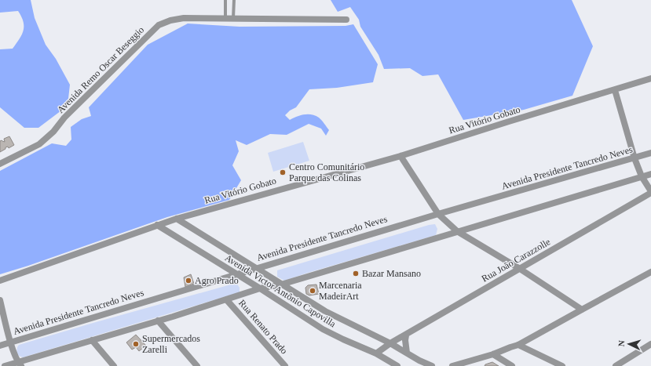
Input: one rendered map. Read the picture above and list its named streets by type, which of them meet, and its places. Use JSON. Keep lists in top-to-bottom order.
{
  "streets": {
    "street": [
      "Avenida Remo Oscar Beseggio",
      "Rua Vitório Gobato",
      "Avenida Presidente Tancredo Neves",
      "Rua João Carazzolle",
      "Avenida Victor Antônio Capovilla",
      "Rua Renato Prado"
    ]
  },
  "crossings": [
    ["Rua Vitório Gobato", "Avenida Victor Antônio Capovilla"],
    ["Avenida Presidente Tancredo Neves", "Avenida Victor Antônio Capovilla"],
    ["Rua João Carazzolle", "Avenida Victor Antônio Capovilla"]
  ],
  "places": [
    "Centro Comunitário Parque das Colinas",
    "Bazar Mansano",
    "Agro Prado",
    "Marcenaria MadeirArt",
    "Supermercados Zarelli"
  ],
  "north": "left"
}
